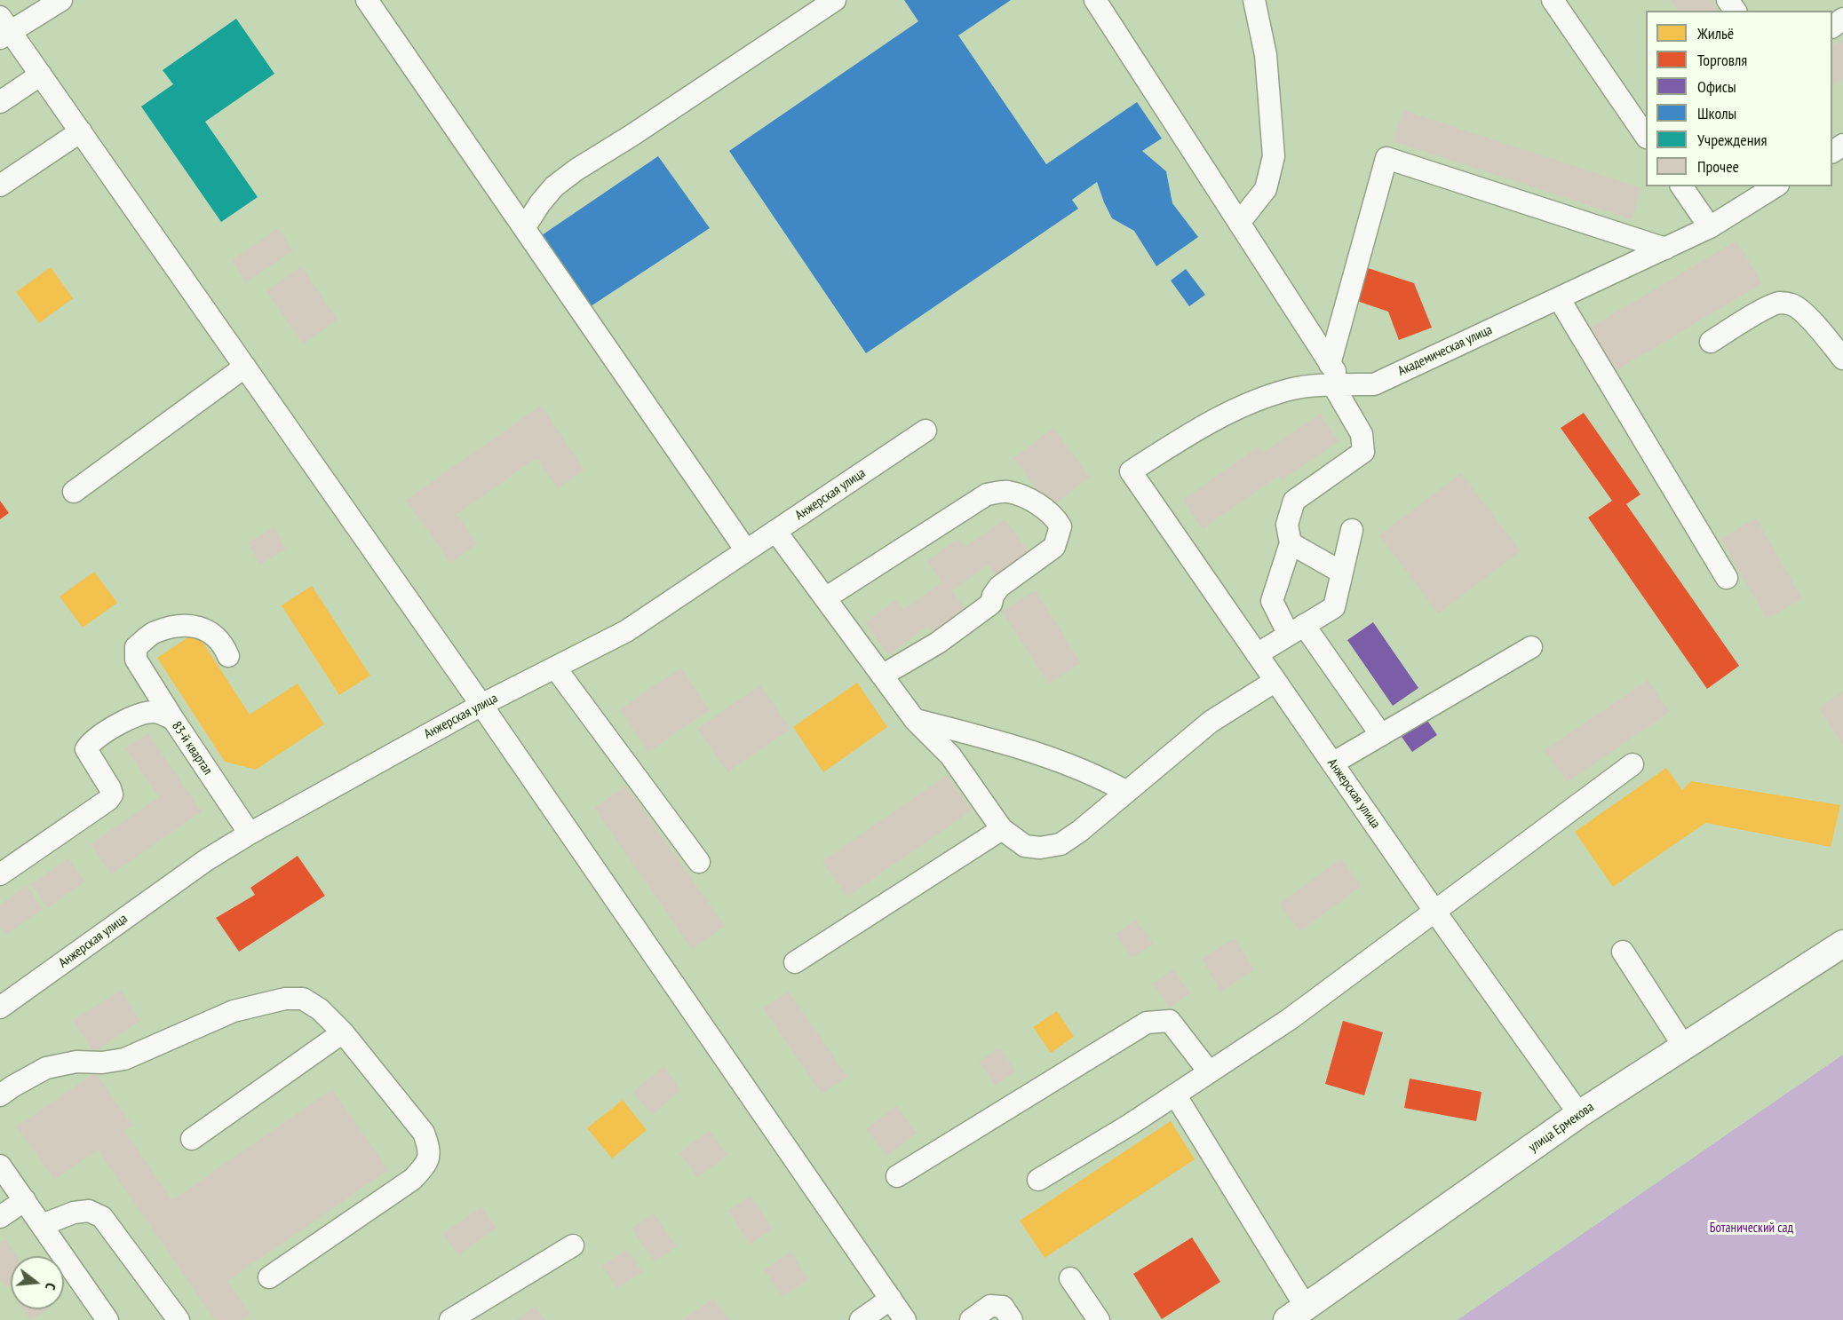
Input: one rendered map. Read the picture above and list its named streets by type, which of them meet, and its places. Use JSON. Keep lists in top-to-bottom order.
{
  "streets": {
    "main road": ["улица Ермекова"],
    "street": ["Академическая улица", "Анжерская улица", "83-й квартал"]
  },
  "crossings": [
    ["Академическая улица", "Анжерская улица"],
    ["Анжерская улица", "83-й квартал"],
    ["Анжерская улица", "улица Ермекова"]
  ],
  "parks": ["Ботанический сад"],
  "legend": [
    "Жильё",
    "Торговля",
    "Офисы",
    "Школы",
    "Учреждения",
    "Прочее"
  ],
  "north": "right"
}
